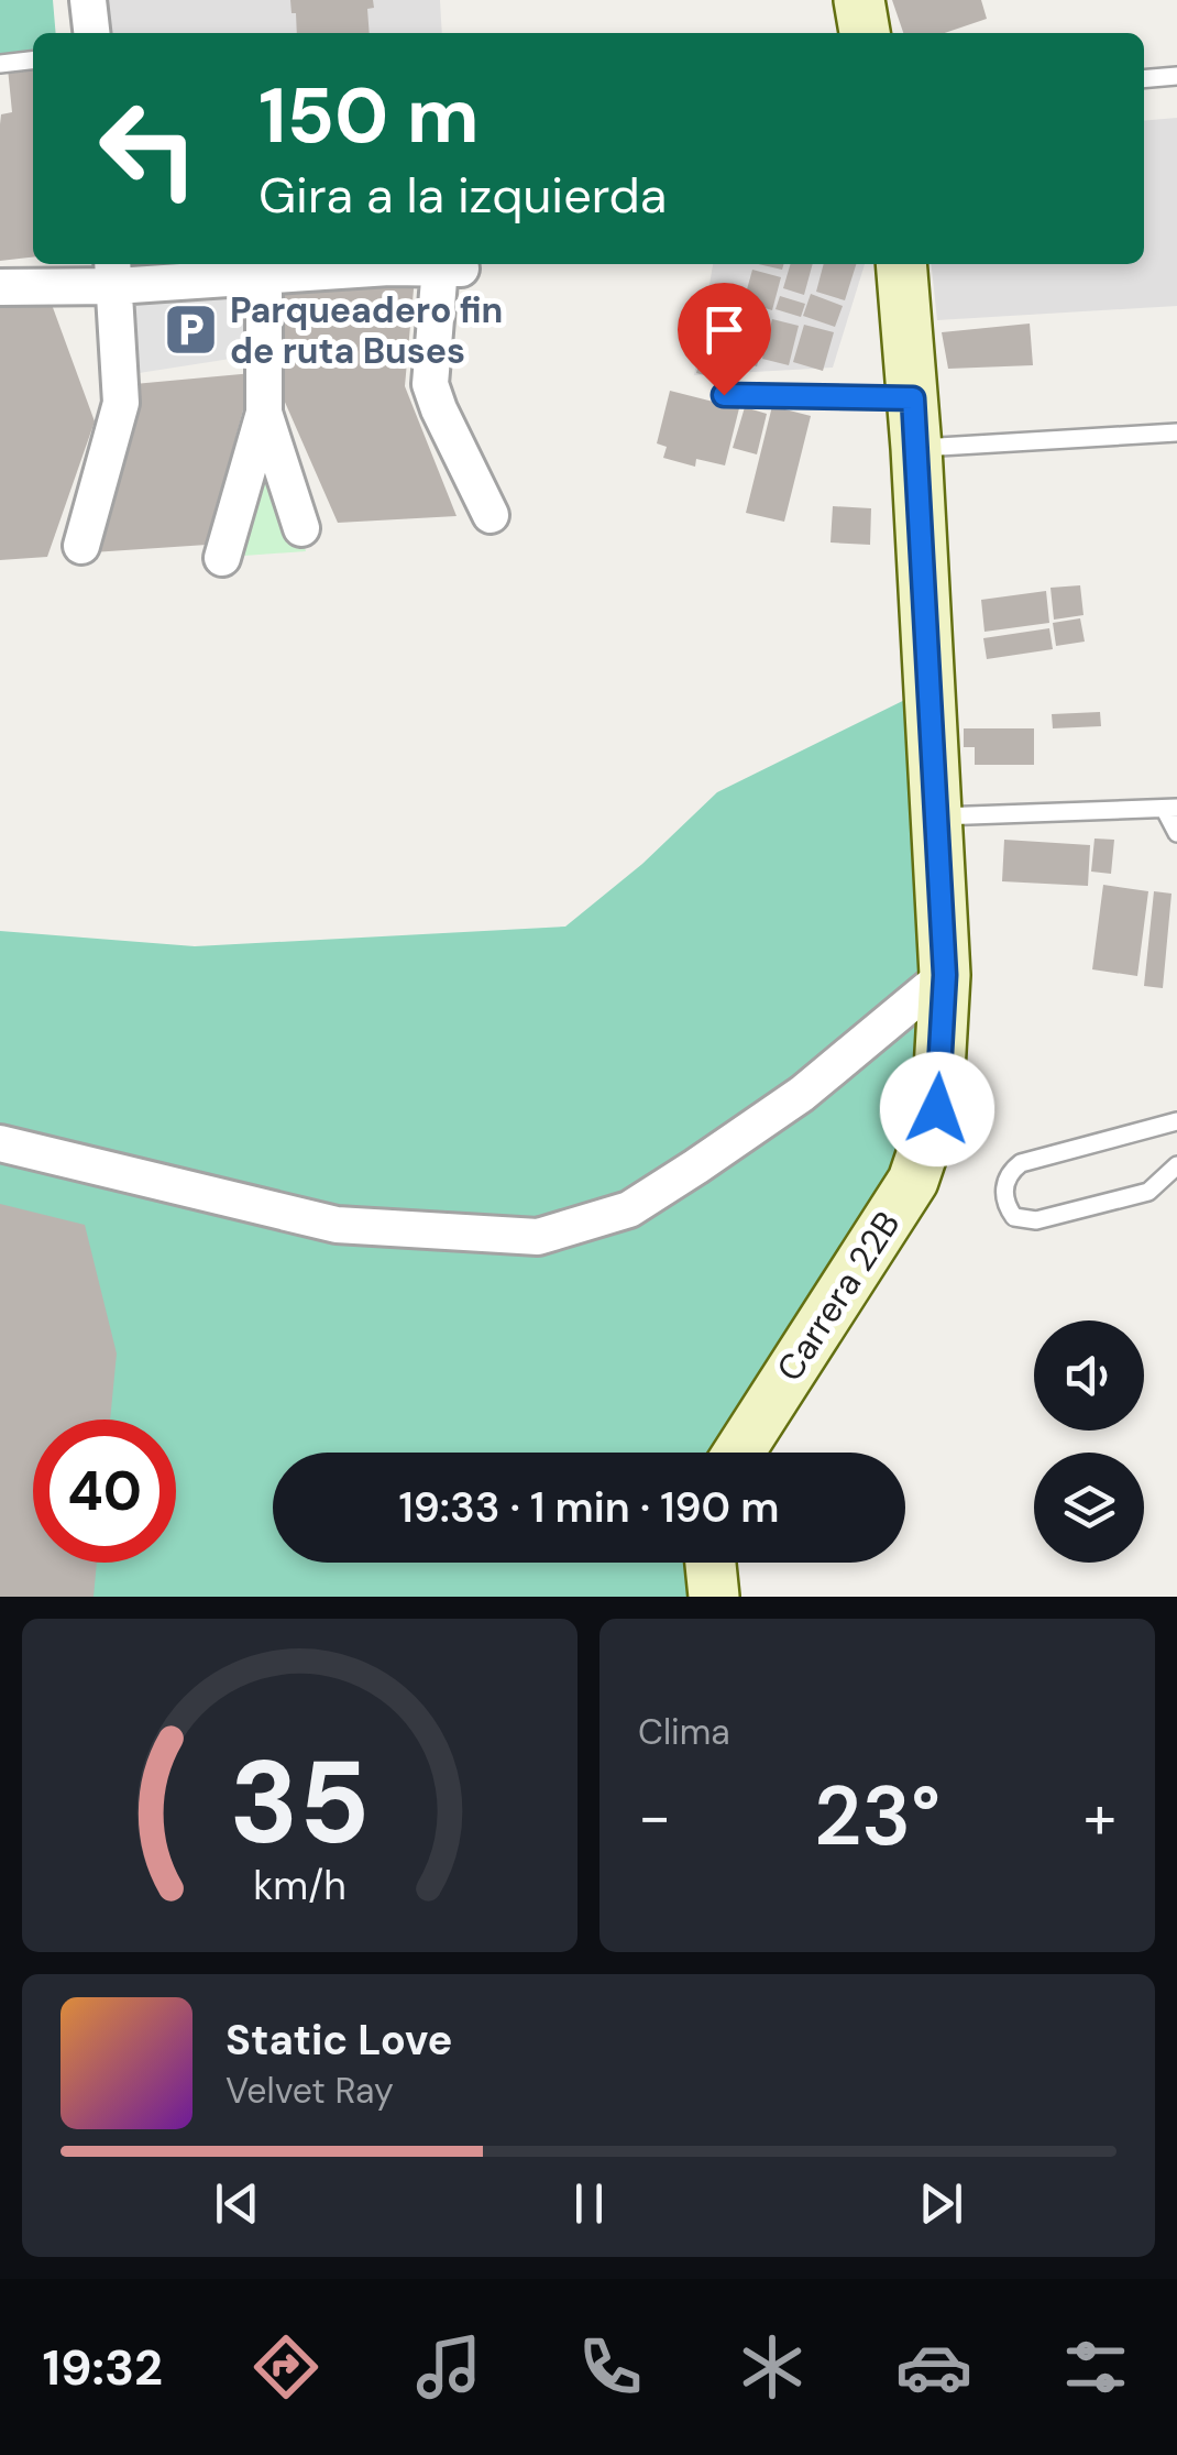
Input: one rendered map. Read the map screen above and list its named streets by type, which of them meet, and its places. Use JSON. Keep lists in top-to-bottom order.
{
  "streets": {
    "street": ["Carrera 22B"]
  },
  "places": {
    "parking": ["Parqueadero fin de ruta Buses"]
  },
  "page": {
    "turn": ["150 m", "Gira a la izquierda"],
    "limit": "40",
    "trip": "19:33 · 1 min · 190 m",
    "tile": "Clima",
    "heat": ["−", "23°", "+"],
    "song": ["Static Love", "Velvet Ray"],
    "tabs": "19:32",
    "gauge": ["35", "km/h"]
  }
}
